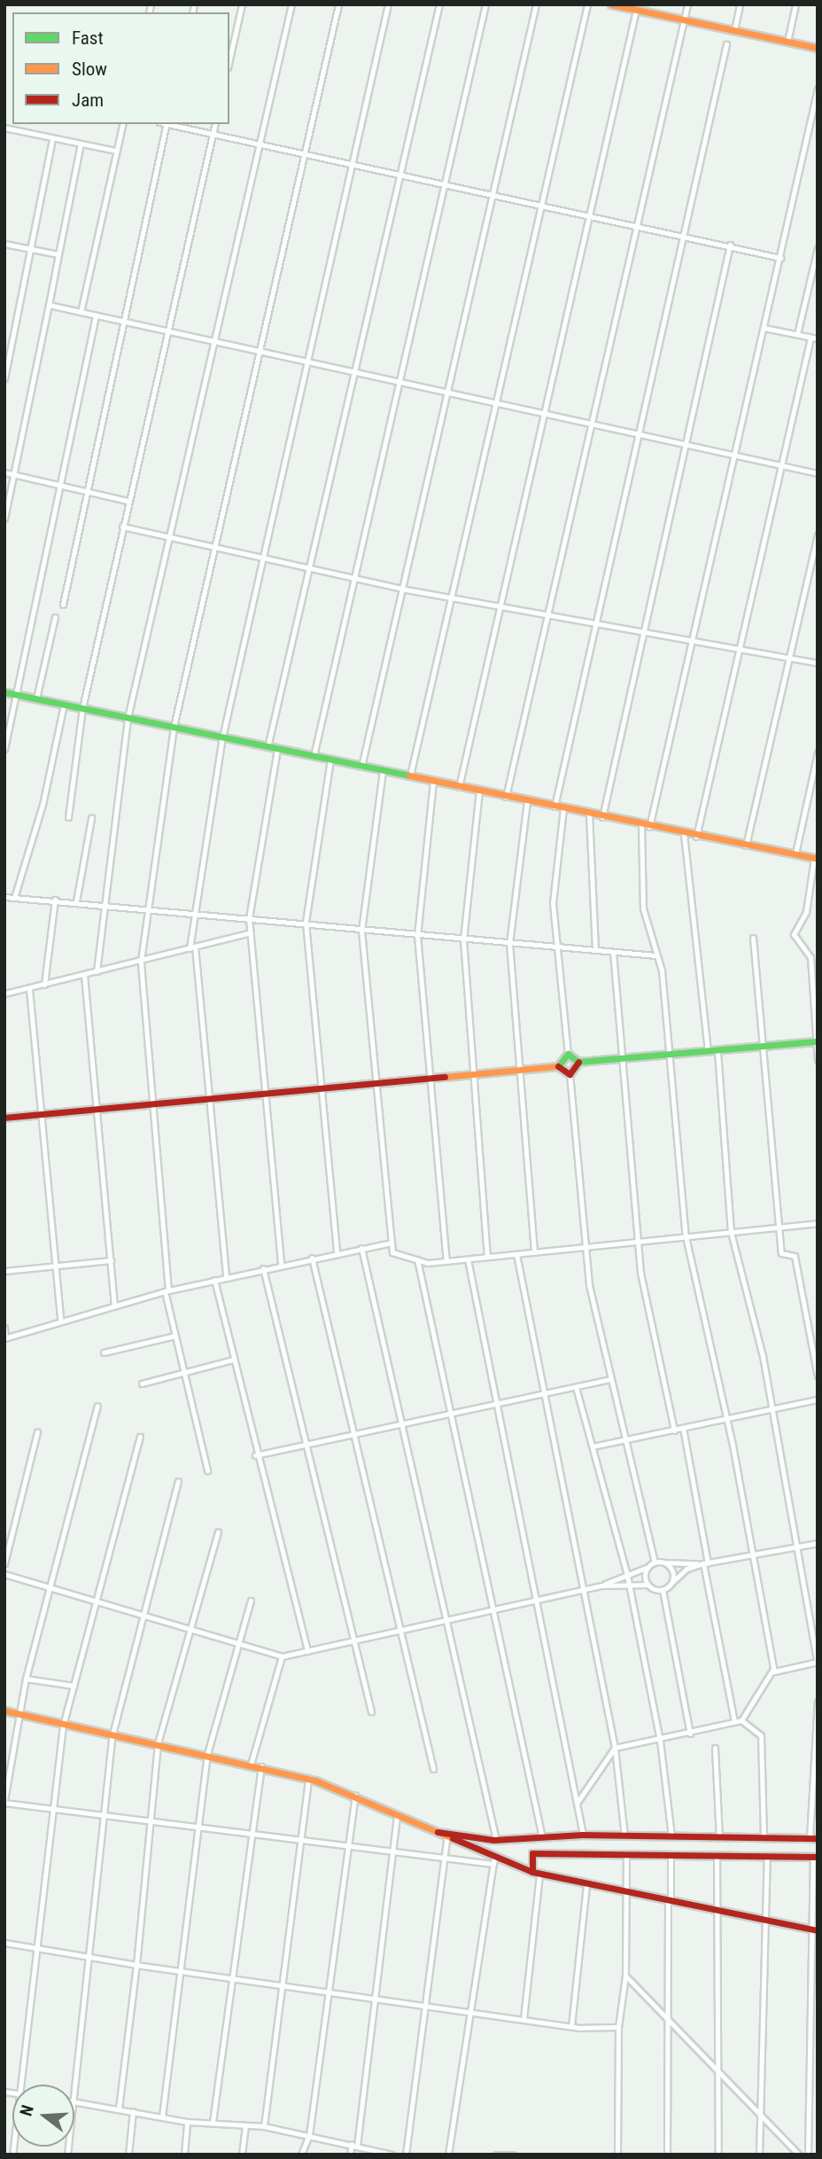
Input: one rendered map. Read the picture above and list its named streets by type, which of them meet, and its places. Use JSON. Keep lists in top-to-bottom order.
{
  "legend": ["Fast", "Slow", "Jam"],
  "north": "left"
}
